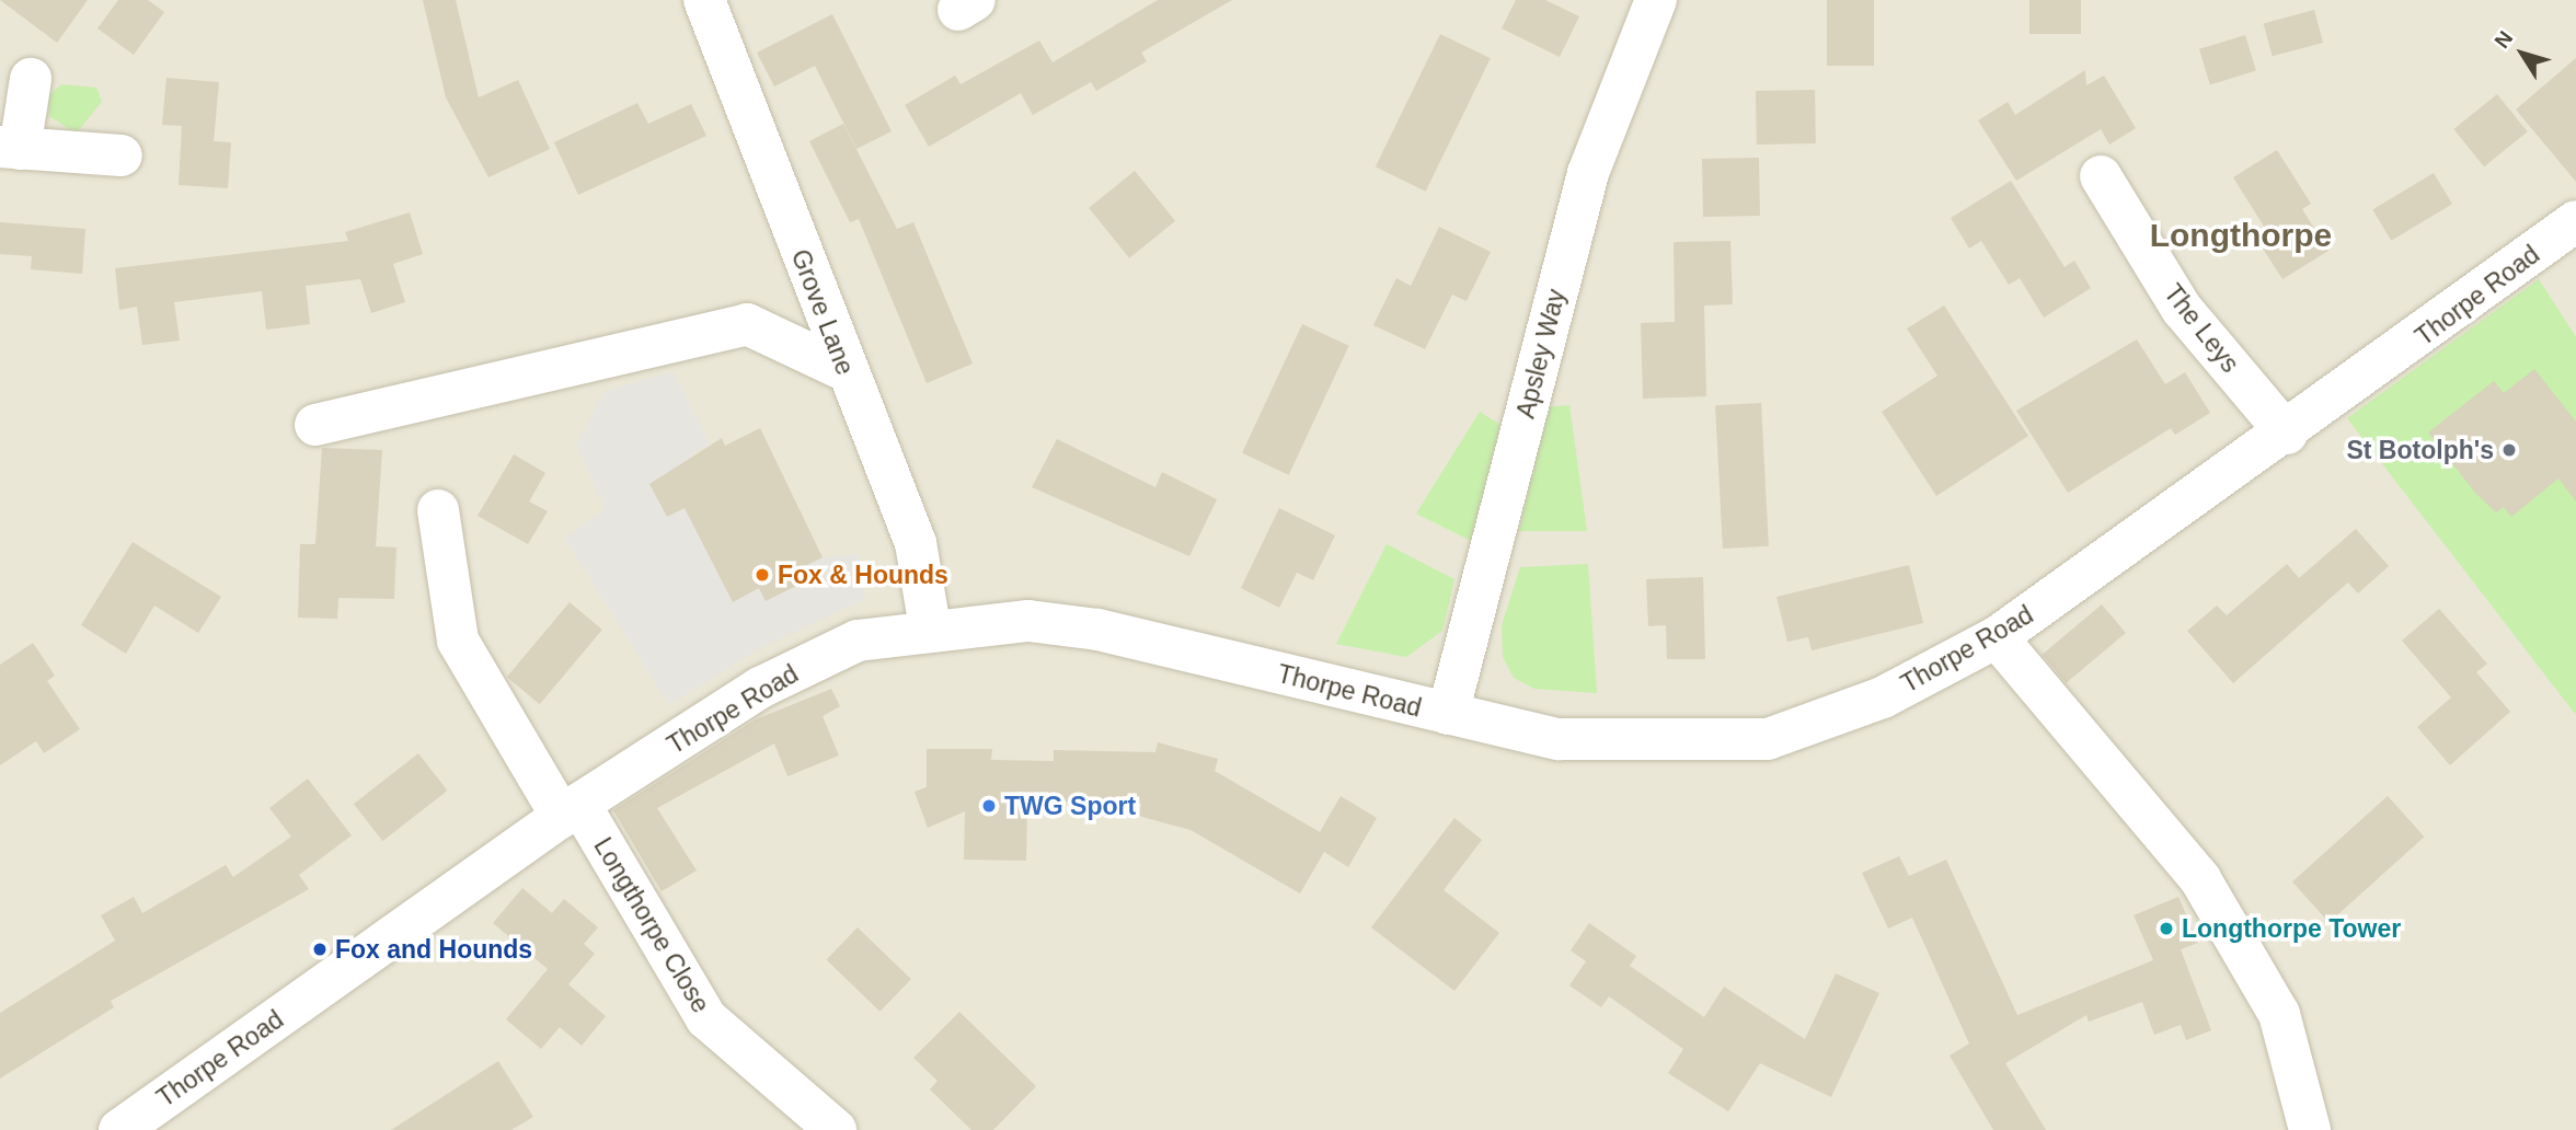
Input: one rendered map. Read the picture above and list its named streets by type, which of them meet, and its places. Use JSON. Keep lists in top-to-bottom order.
{
  "streets": {
    "street": [
      "Thorpe Road",
      "Grove Lane",
      "The Leys",
      "Apsley Way",
      "Longthorpe Close"
    ]
  },
  "crossings": [
    ["Thorpe Road", "Grove Lane"],
    ["Thorpe Road", "The Leys"],
    ["Thorpe Road", "Apsley Way"],
    ["Thorpe Road", "Longthorpe Close"]
  ],
  "districts": ["Longthorpe"],
  "places": [
    "St Botolph's",
    "Fox & Hounds",
    "TWG Sport",
    "Longthorpe Tower",
    "Fox and Hounds"
  ],
  "north": "top left"
}
